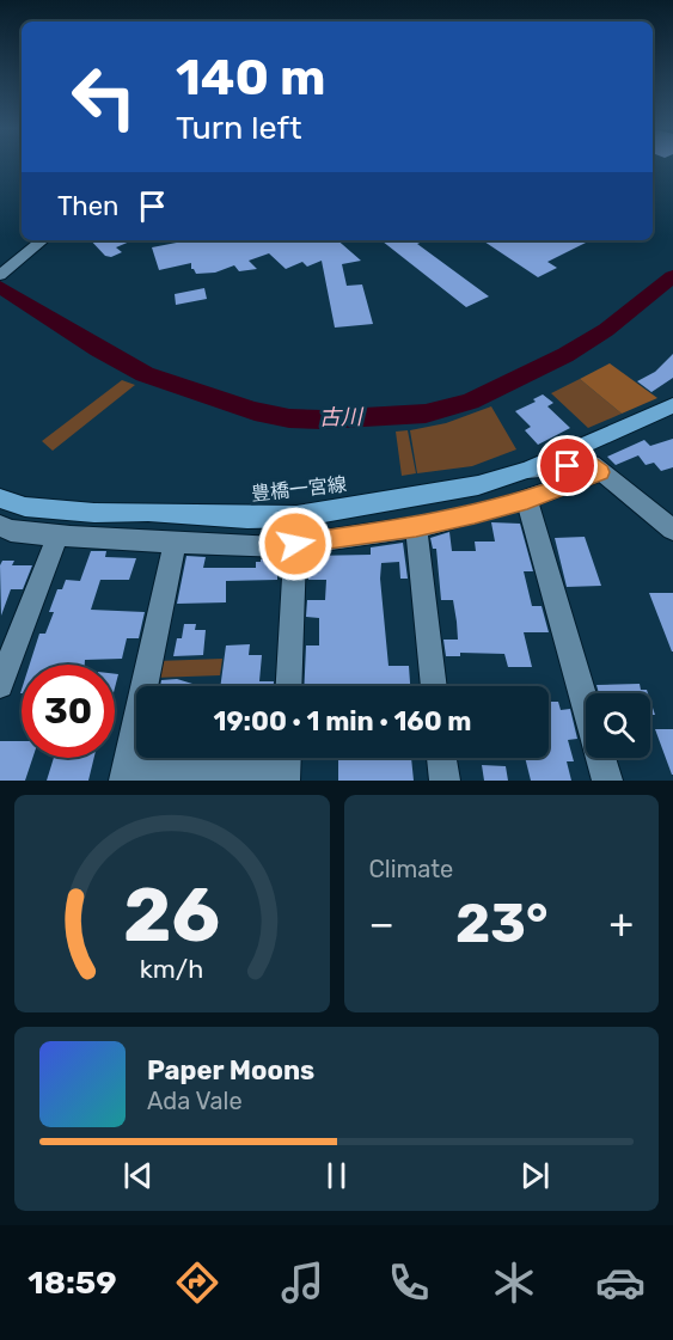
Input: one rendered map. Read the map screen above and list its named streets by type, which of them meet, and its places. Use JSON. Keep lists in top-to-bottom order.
{
  "streets": {
    "main road": ["豊橋一宮線"]
  },
  "water": ["古川"],
  "page": {
    "turn": ["140 m", "Turn left"],
    "then": "Then",
    "limit": "30",
    "trip": "19:00 · 1 min · 160 m",
    "tile": "Climate",
    "heat": ["−", "23°", "+"],
    "song": ["Paper Moons", "Ada Vale"],
    "tabs": "18:59",
    "gauge": ["26", "km/h"]
  }
}
